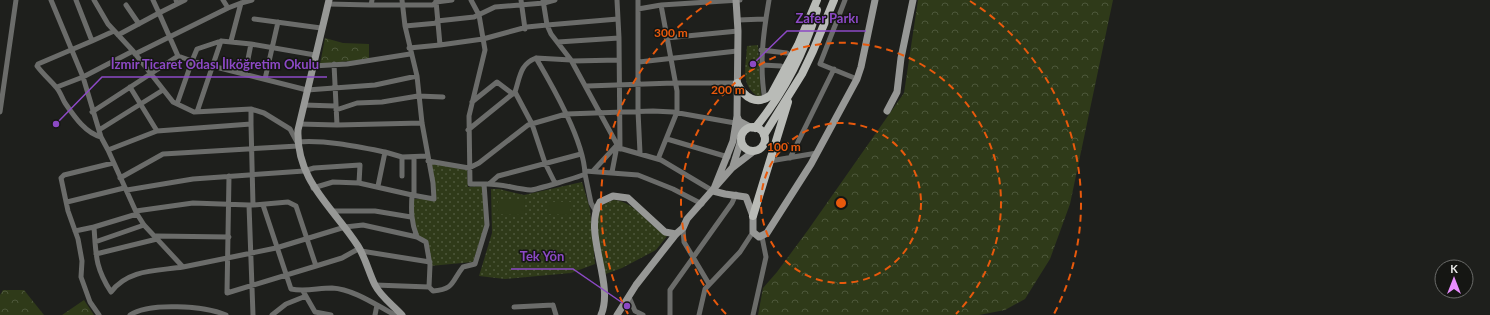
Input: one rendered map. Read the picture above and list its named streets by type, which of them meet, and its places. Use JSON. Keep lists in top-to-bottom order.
{
  "places": ["Zafer Parkı", "İzmir Ticaret Odası İlköğretim Okulu", "Tek Yön"],
  "north": "top",
  "rings": ["300 m", "200 m", "100 m"]
}
